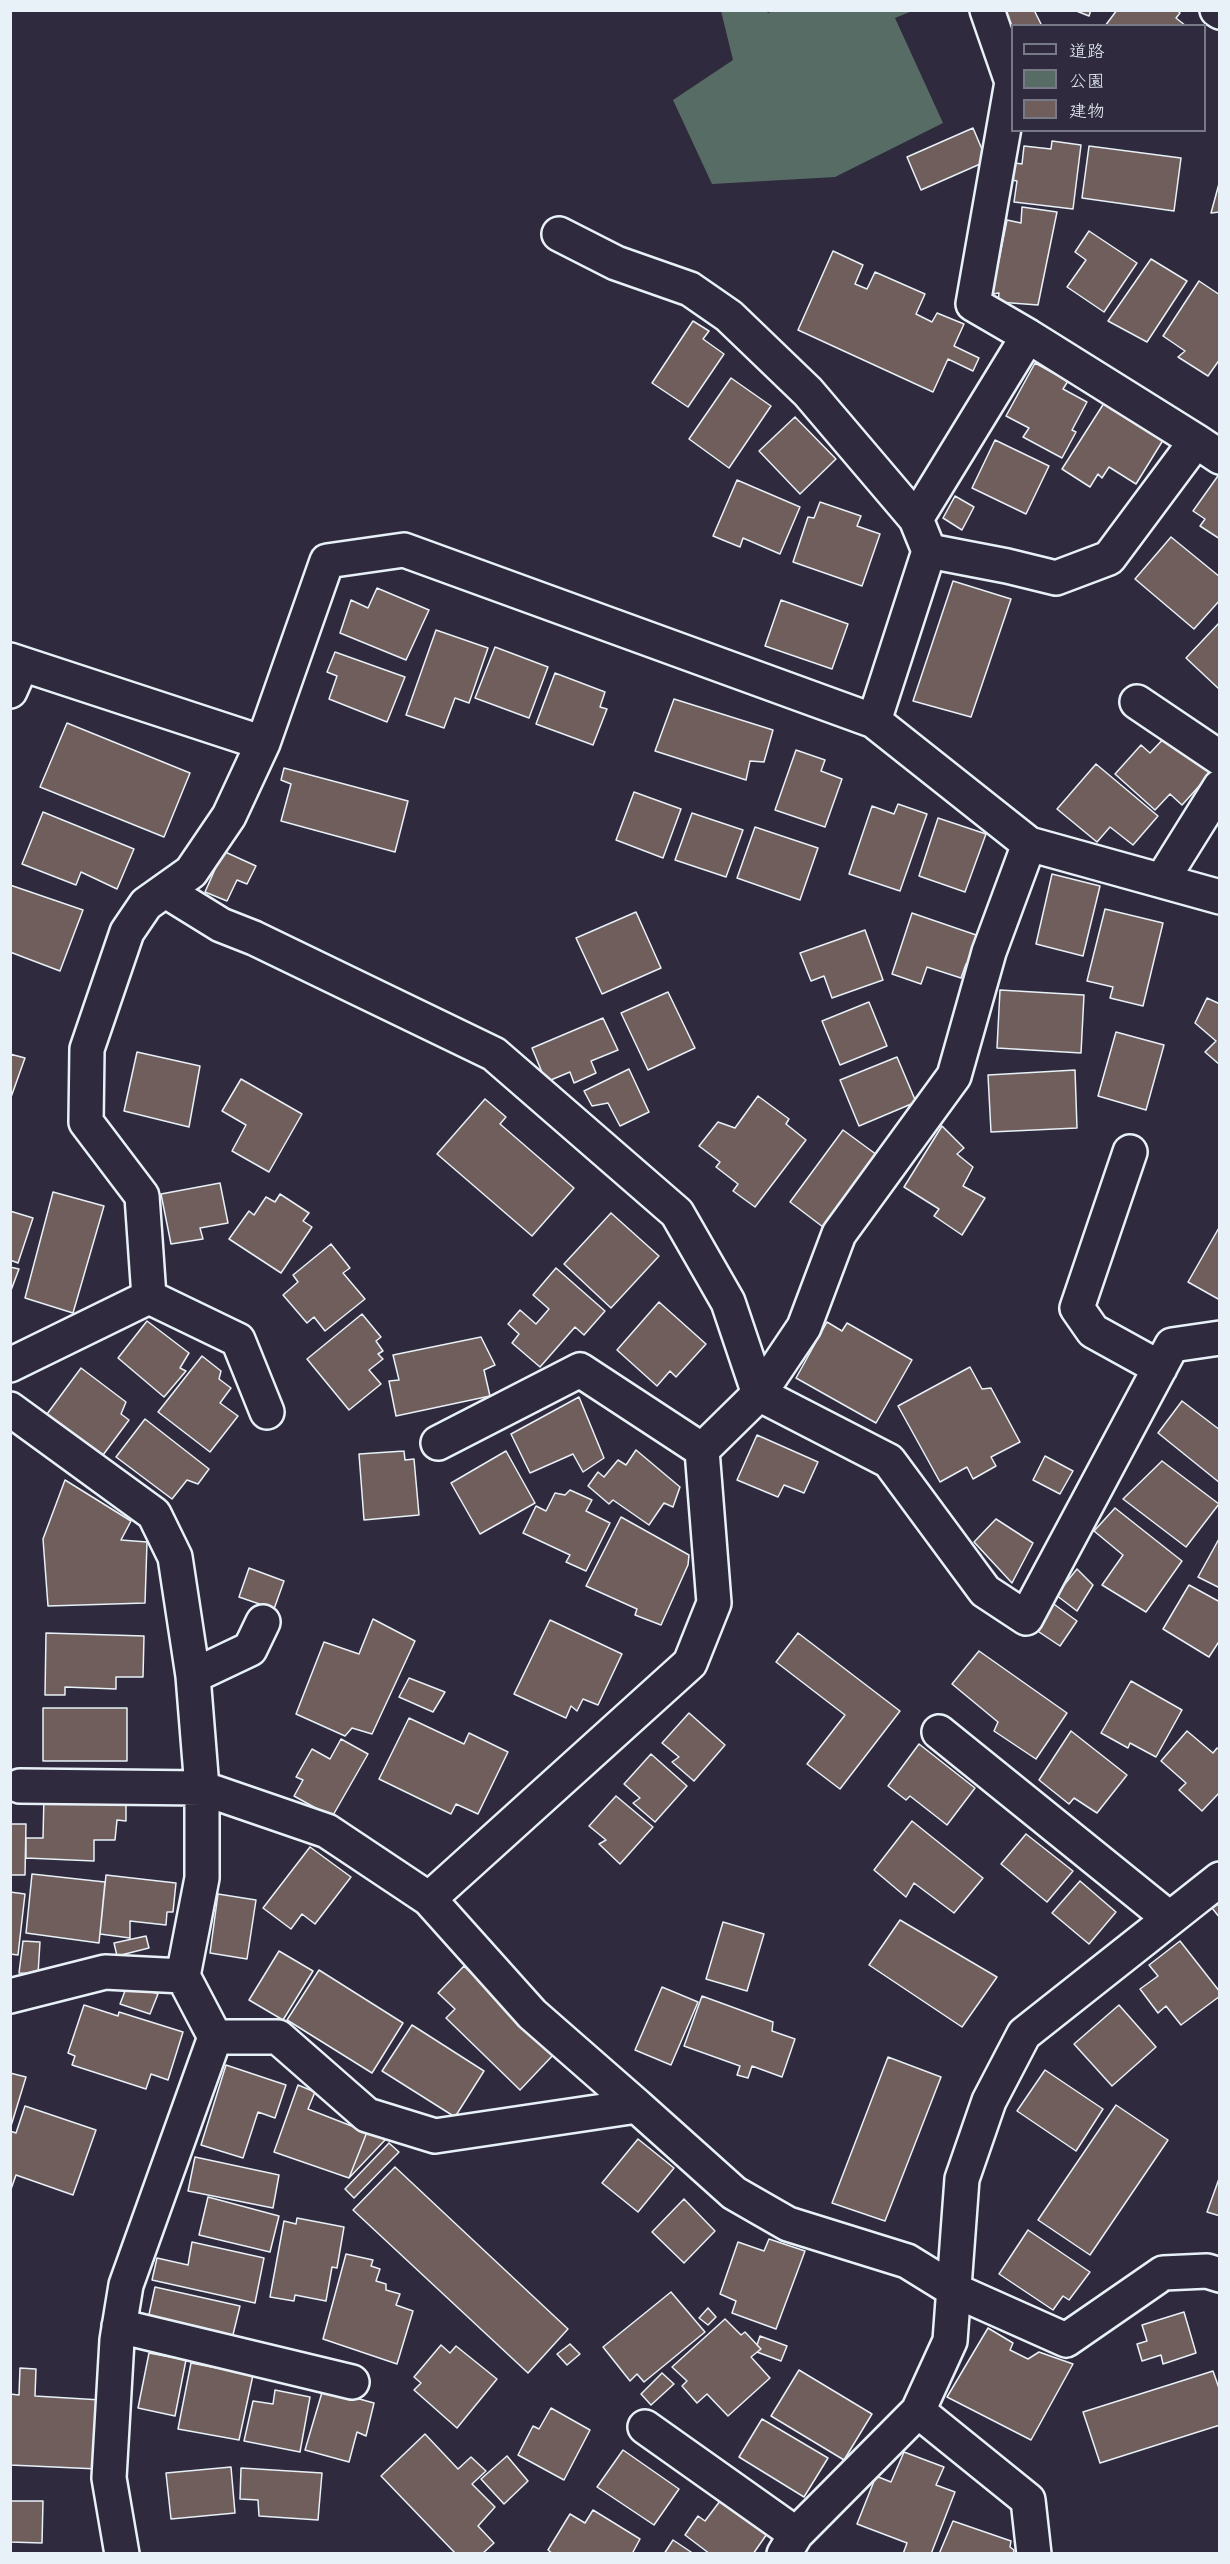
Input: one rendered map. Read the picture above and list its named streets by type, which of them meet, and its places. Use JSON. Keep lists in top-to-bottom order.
{
  "legend": ["道路", "公園", "建物"]
}
